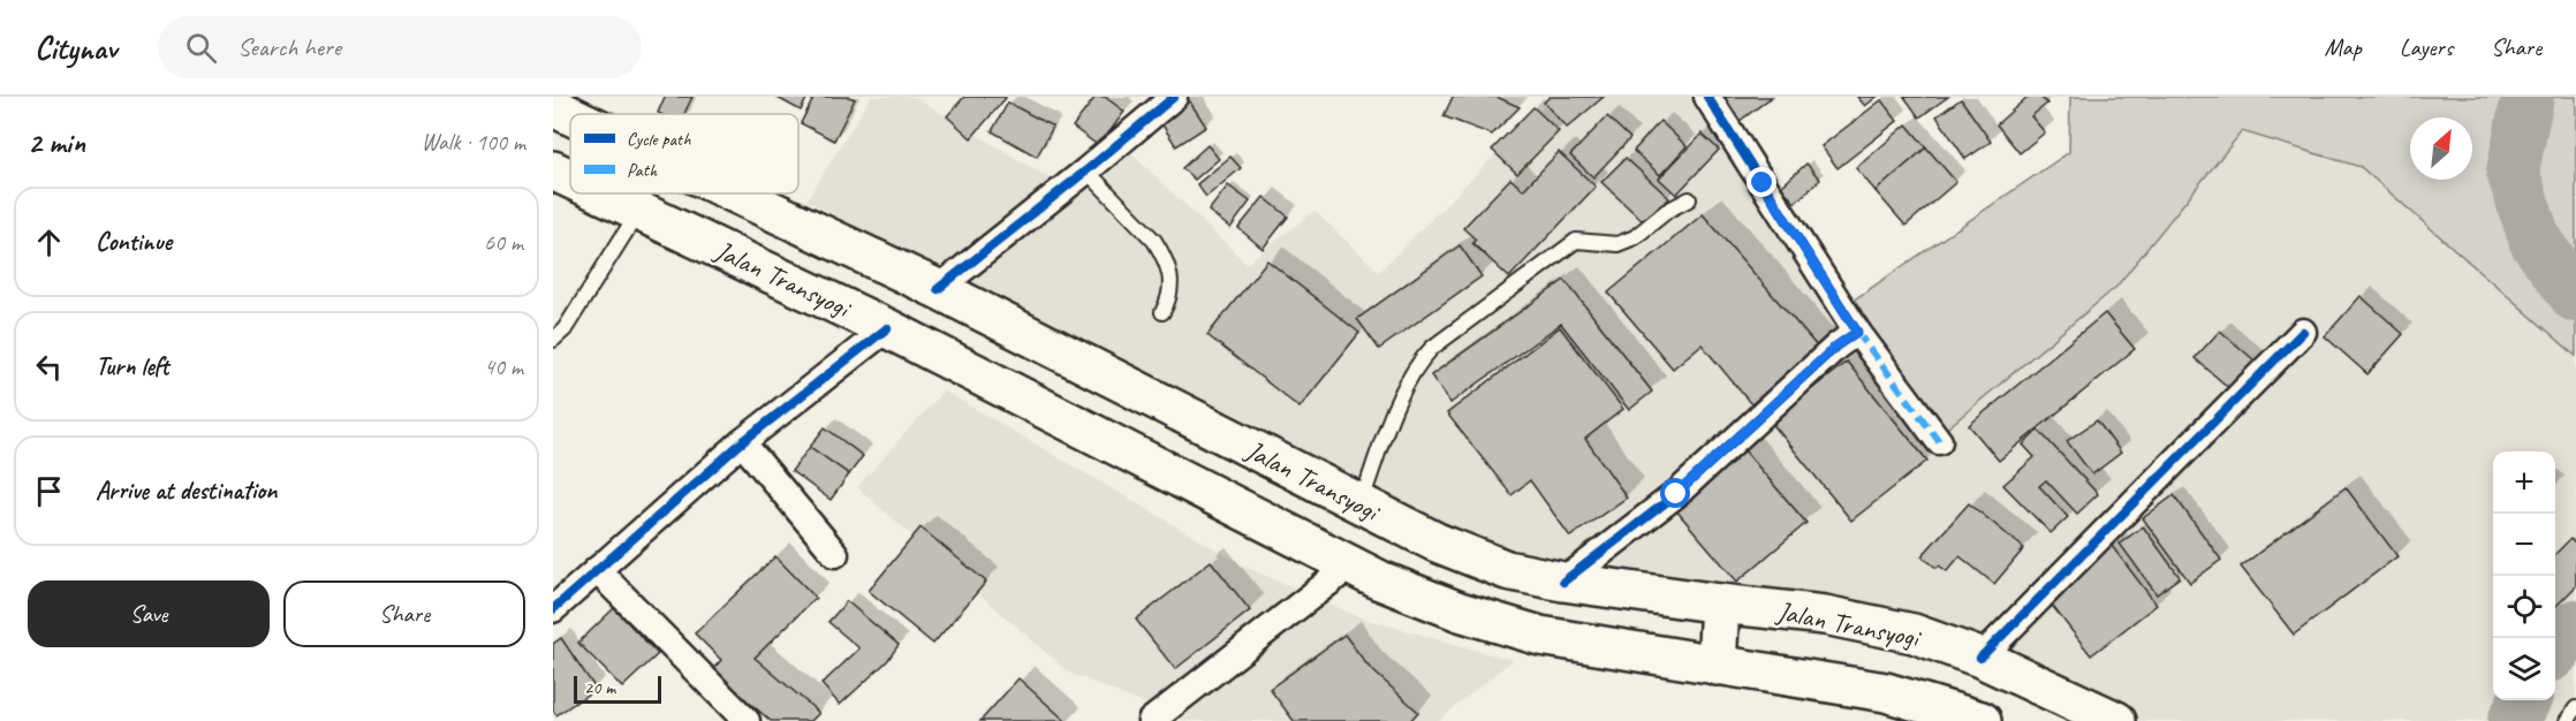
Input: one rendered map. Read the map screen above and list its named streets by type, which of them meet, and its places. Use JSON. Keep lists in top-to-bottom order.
{
  "streets": {
    "highway": ["Jalan Transyogi"]
  },
  "legend": ["Cycle path", "Path"],
  "scale_bar": "20 m",
  "north": "top right",
  "page": {
    "header": "Citynav",
    "search": "Search here",
    "nav": ["Map", "Layers", "Share"],
    "heading": ["2 min", "Walk · 100 m"],
    "list": [
      ["Continue", "60 m"],
      ["Turn left", "40 m"],
      "Arrive at destination"
    ],
    "map_buttons": ["+", "−"],
    "buttons": ["Save", "Share"],
    "scale": "20 m"
  }
}
